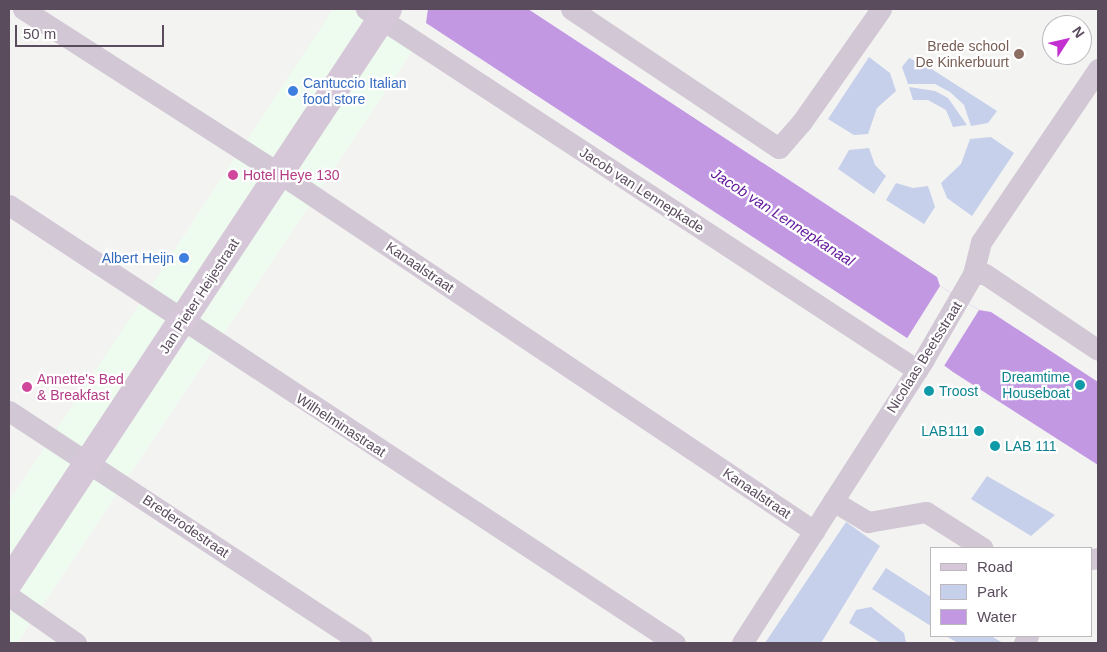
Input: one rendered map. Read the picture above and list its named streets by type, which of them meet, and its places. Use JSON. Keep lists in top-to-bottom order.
{
  "streets": {
    "street": [
      "Jacob van Lennepkade",
      "Kanaalstraat",
      "Jan Pieter Heijestraat",
      "Nicolaas Beetsstraat",
      "Wilhelminastraat",
      "Brederodestraat"
    ]
  },
  "crossings": [
    ["Jacob van Lennepkade", "Jan Pieter Heijestraat"],
    ["Jacob van Lennepkade", "Nicolaas Beetsstraat"],
    ["Kanaalstraat", "Jan Pieter Heijestraat"],
    ["Kanaalstraat", "Nicolaas Beetsstraat"],
    ["Jan Pieter Heijestraat", "Wilhelminastraat"],
    ["Jan Pieter Heijestraat", "Brederodestraat"]
  ],
  "water": ["Jacob van Lennepkanaal"],
  "places": [
    "Brede school De Kinkerbuurt",
    "Cantuccio Italian food store",
    "Hotel Heye 130",
    "Albert Heijn",
    "Dreamtime Houseboat",
    "Annette's Bed & Breakfast",
    "Troost",
    "LAB111",
    "LAB 111"
  ],
  "legend": ["Road", "Park", "Water"],
  "scale_bar": "50 m",
  "north": "top right"
}
